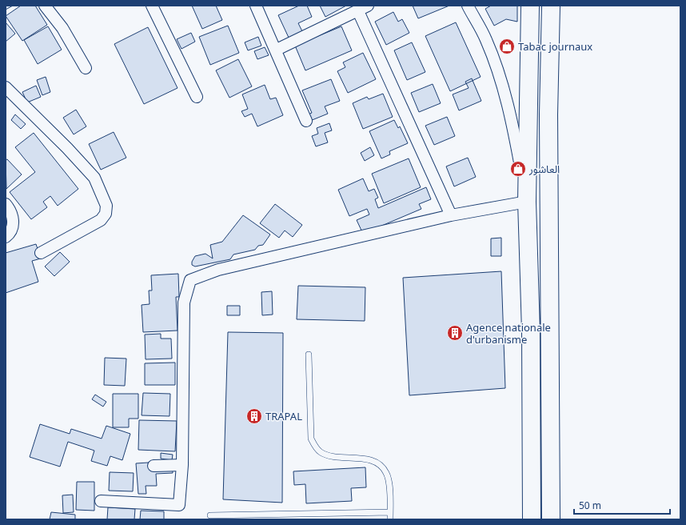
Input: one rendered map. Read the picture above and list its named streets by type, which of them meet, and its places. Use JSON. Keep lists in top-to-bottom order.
{
  "places": {
    "shop": ["Tabac journaux", "العاشور"],
    "building": ["Agence nationale d'urbanisme", "TRAPAL"]
  },
  "scale_bar": "50 m"
}
